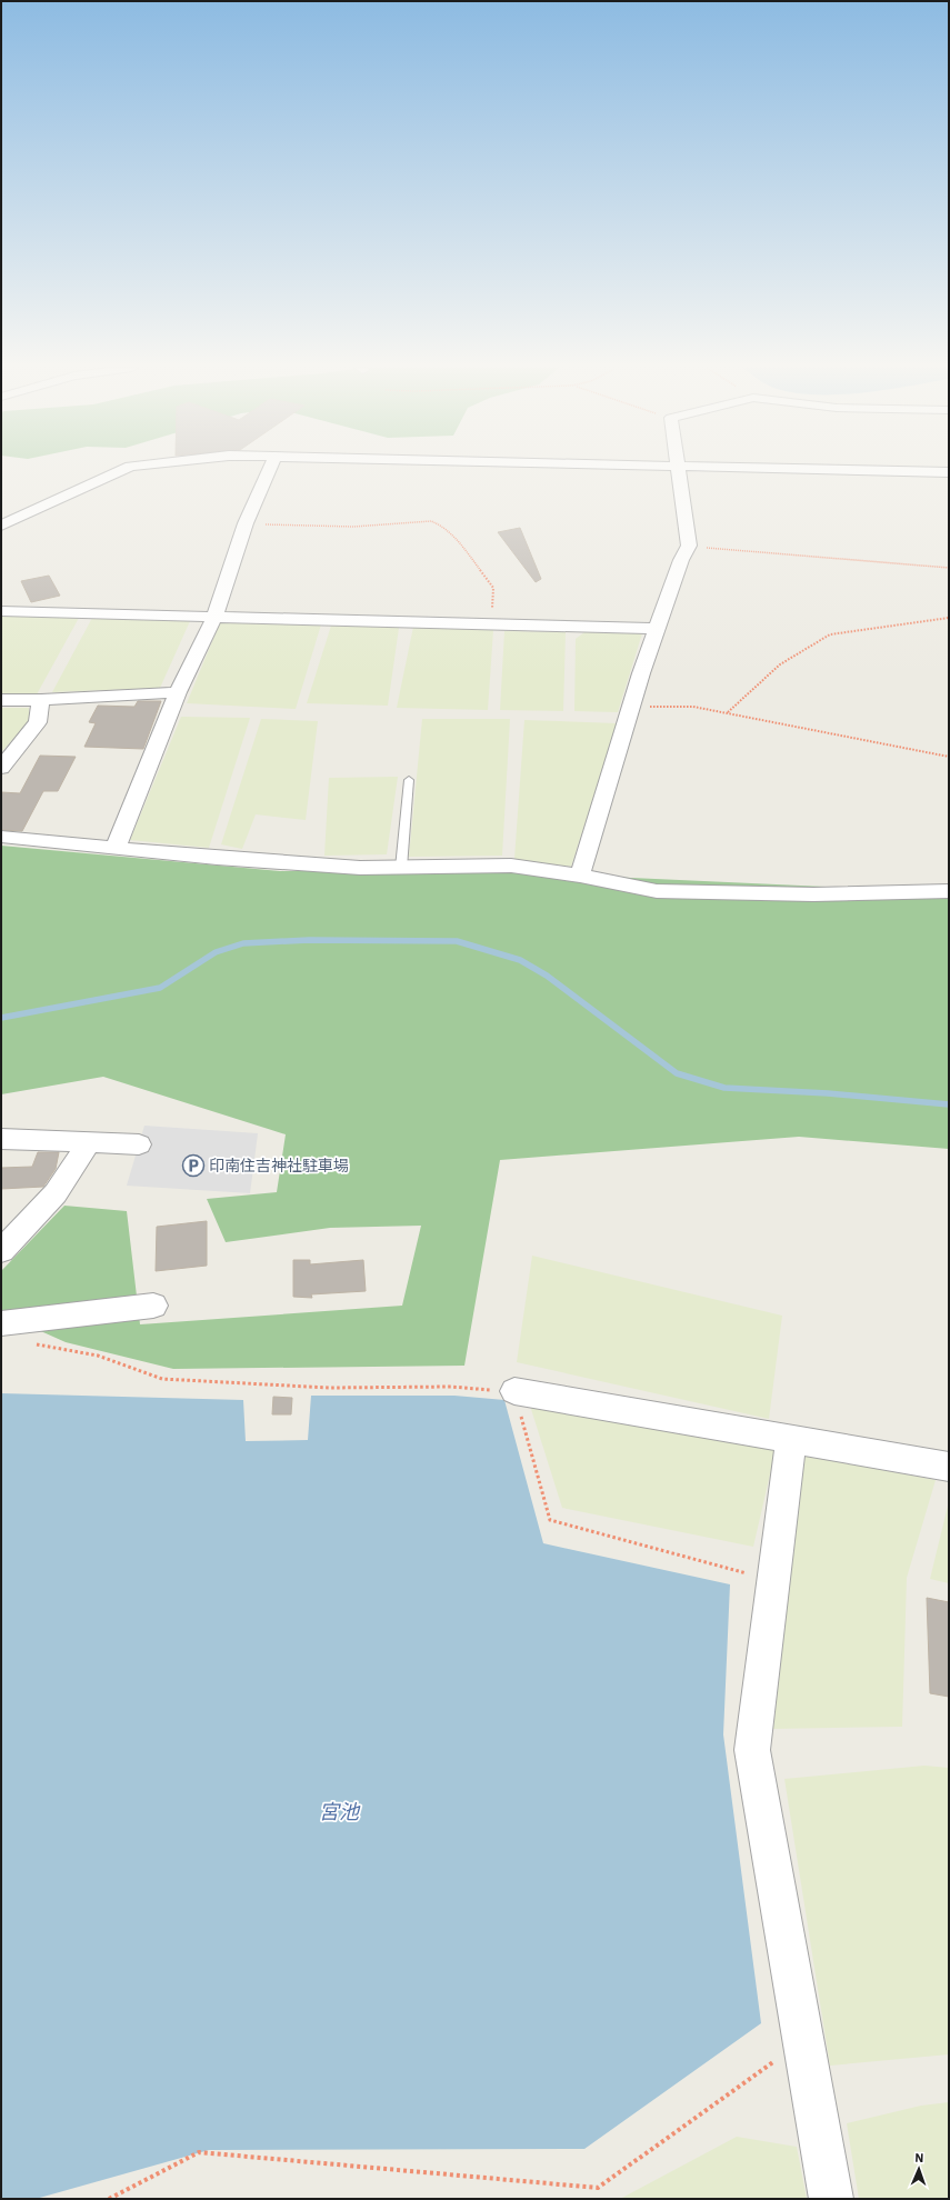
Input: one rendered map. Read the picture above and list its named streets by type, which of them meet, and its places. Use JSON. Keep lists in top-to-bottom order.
{
  "water": ["宮池"],
  "places": {
    "parking": ["印南住吉神社駐車場"]
  },
  "north": "top"
}
